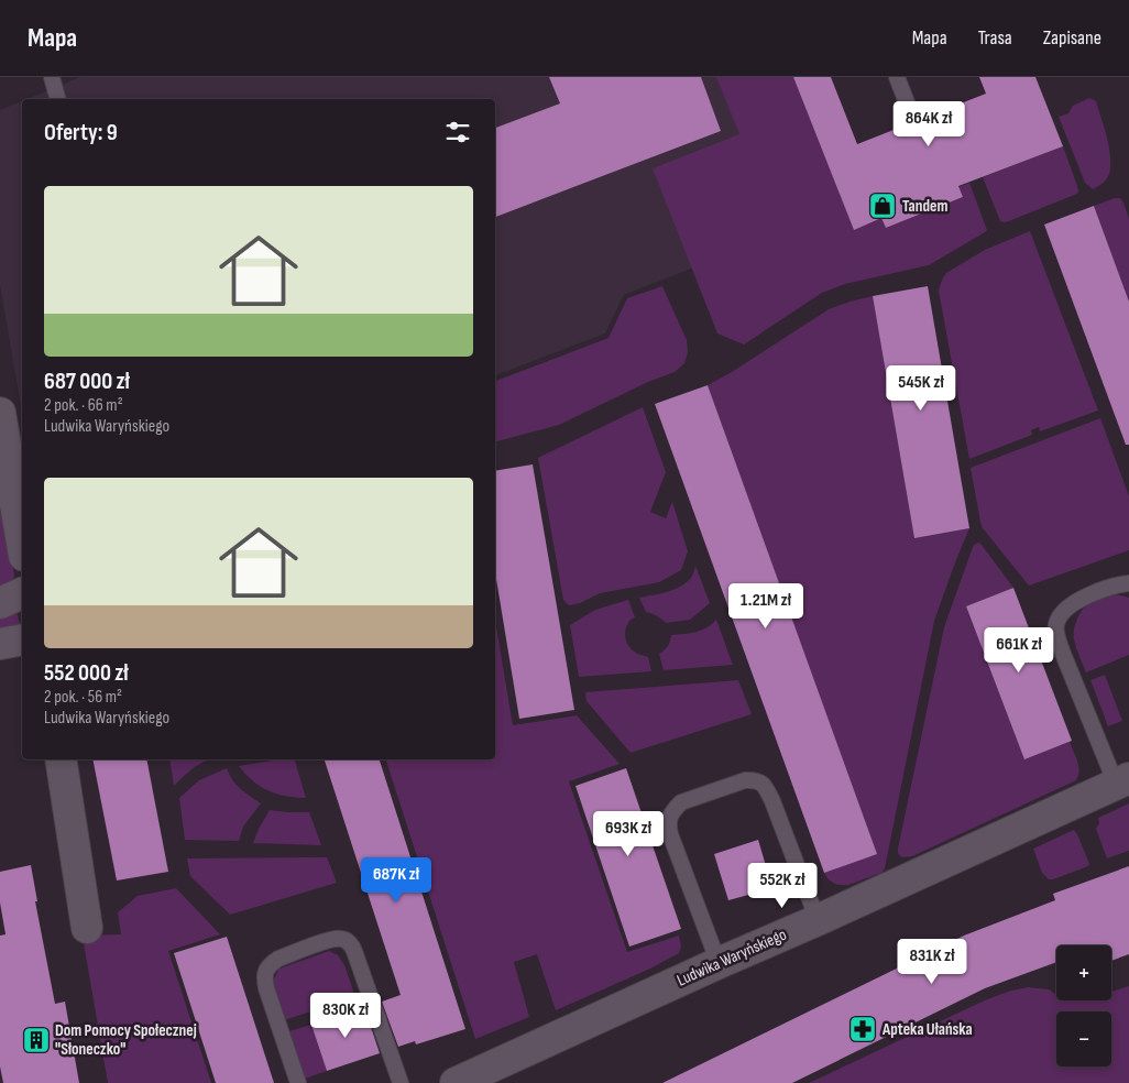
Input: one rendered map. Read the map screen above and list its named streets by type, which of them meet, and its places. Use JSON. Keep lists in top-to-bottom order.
{
  "streets": {
    "street": ["Ludwika Waryńskiego"]
  },
  "places": {
    "shop": ["Tandem"],
    "pharmacy": ["Apteka Ułańska"],
    "building": ["Dom Pomocy Społecznej \"Słoneczko\""]
  },
  "page": {
    "header": "Mapa",
    "nav": ["Mapa", "Trasa", "Zapisane"],
    "heading": "Oferty: 9",
    "price": [
      "864K zł",
      "545K zł",
      "1.21M zł",
      "661K zł",
      "693K zł",
      "687K zł",
      "552K zł",
      "831K zł",
      "830K zł"
    ],
    "list": [
      {
        "name": "687 000 zł",
        "note": "2 pok. · 66 m² · Ludwika Waryńskiego"
      },
      {
        "name": "552 000 zł",
        "note": "2 pok. · 56 m² · Ludwika Waryńskiego"
      }
    ],
    "map_buttons": ["+", "−"]
  }
}
